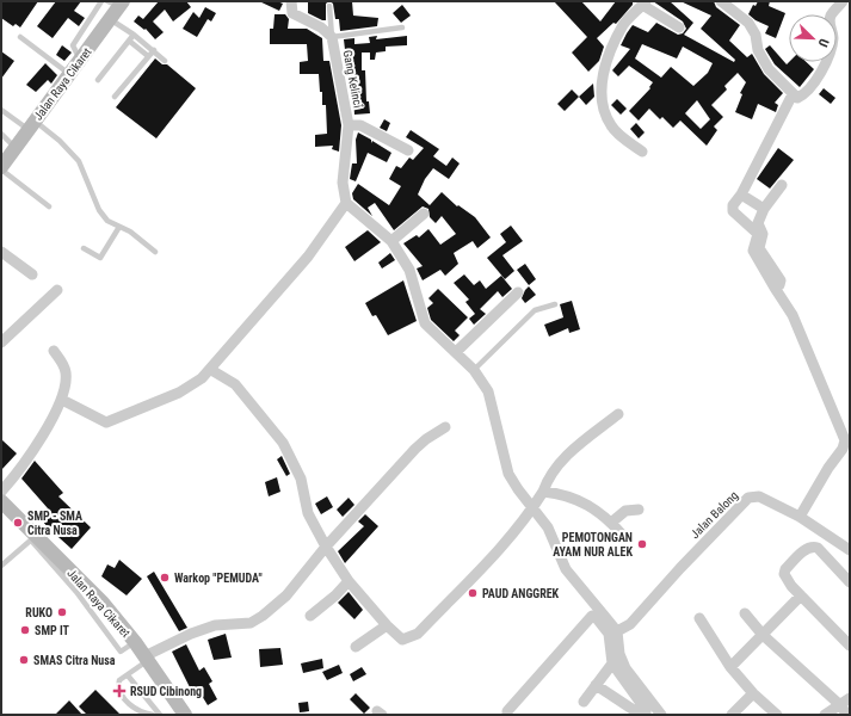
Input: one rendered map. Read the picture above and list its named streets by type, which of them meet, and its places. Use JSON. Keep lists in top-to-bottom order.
{
  "streets": {
    "main road": ["Jalan Raya Cikaret"],
    "street": ["Gang Kelinci", "Jalan Balong"]
  },
  "places": {
    "other": [
      "SMP - SMA Citra Nusa",
      "PEMOTONGAN AYAM NUR ALEK",
      "Warkop \"PEMUDA\"",
      "PAUD ANGGREK",
      "RUKO",
      "SMP IT",
      "SMAS Citra Nusa"
    ],
    "health": ["RSUD Cibinong"]
  },
  "north": "bottom right"
}
